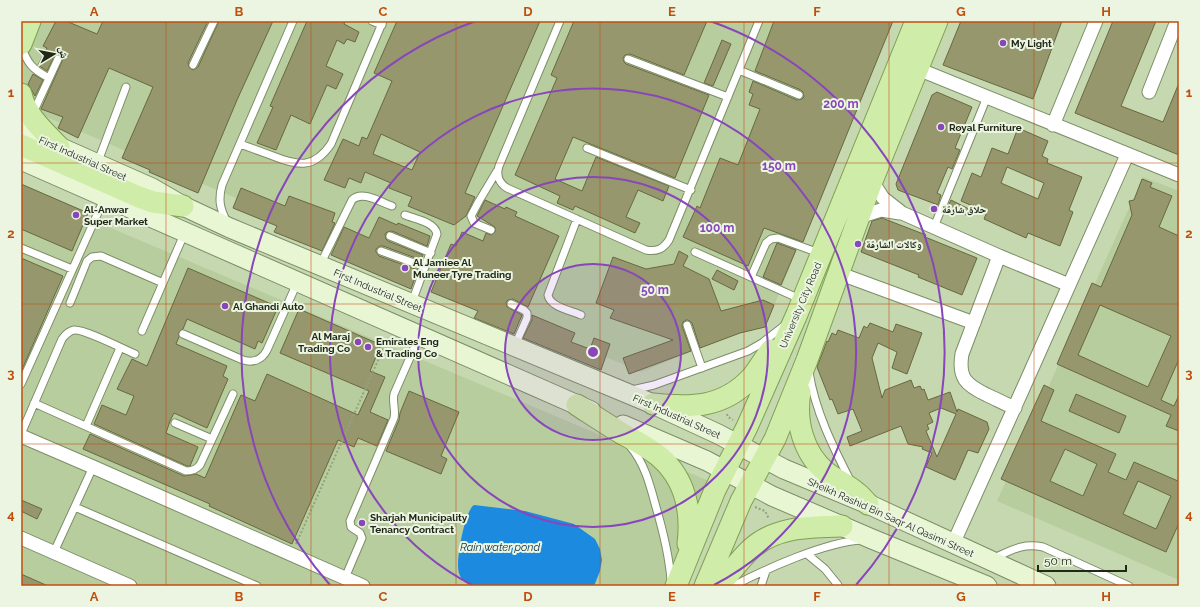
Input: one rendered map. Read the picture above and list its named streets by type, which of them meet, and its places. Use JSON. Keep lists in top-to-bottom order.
{
  "streets": {
    "main road": ["First Industrial Street", "University City Road", "Sheikh Rashid Bin Saqr Al Qasimi Street"]
  },
  "crossings": [
    ["First Industrial Street", "University City Road"],
    ["First Industrial Street", "Sheikh Rashid Bin Saqr Al Qasimi Street"],
    ["University City Road", "Sheikh Rashid Bin Saqr Al Qasimi Street"]
  ],
  "water": ["Rain water pond"],
  "places": [
    "My Light",
    "Royal Furniture",
    "حلاق شارقة",
    "Al-Anwar Super Market",
    "وكالات الشارقة",
    "Al Jamiee Al Muneer Tyre Trading",
    "Al Ghandi Auto",
    "Al Maraj Trading Co",
    "Emirates Eng & Trading Co",
    "Sharjah Municipality Tenancy Contract"
  ],
  "scale_bar": "50 m",
  "north": "right",
  "grid": {
    "columns": [
      "A",
      "B",
      "C",
      "D",
      "E",
      "F",
      "G",
      "H"
    ],
    "rows": [
      "1",
      "2",
      "3",
      "4"
    ]
  },
  "rings": [
    "200 m",
    "150 m",
    "100 m",
    "50 m"
  ]
}
